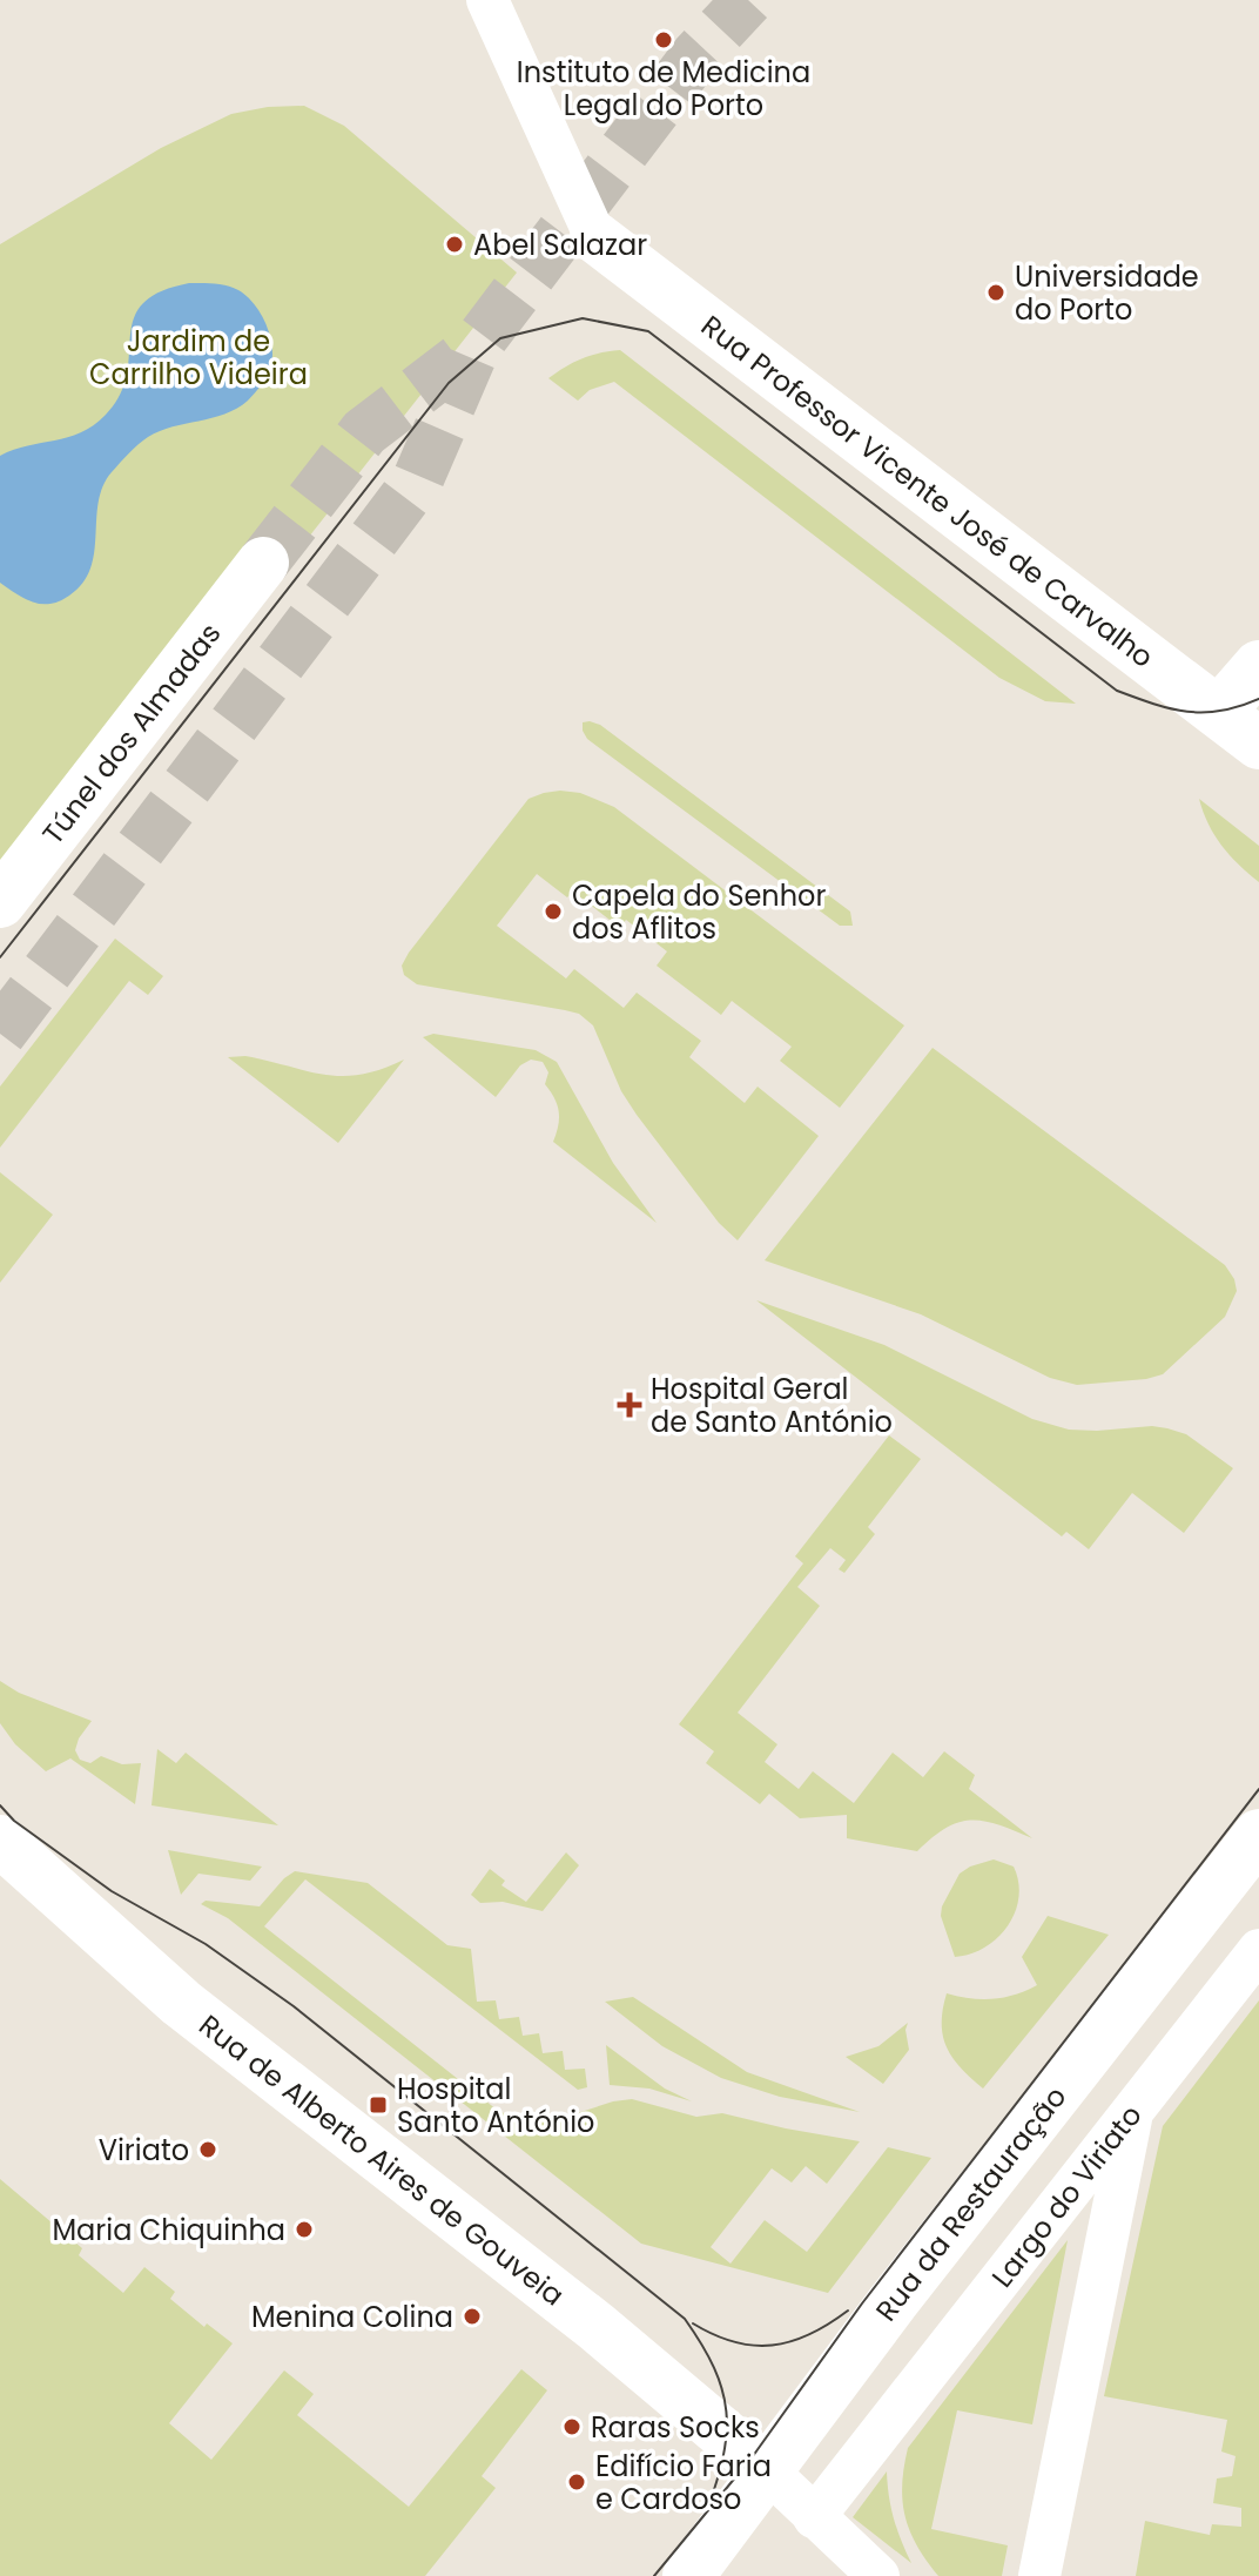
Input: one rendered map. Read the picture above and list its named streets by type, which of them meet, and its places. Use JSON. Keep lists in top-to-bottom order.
{
  "streets": {
    "main road": [
      "Rua Professor Vicente José de Carvalho",
      "Túnel dos Almadas",
      "Rua de Alberto Aires de Gouveia",
      "Rua da Restauração"
    ],
    "street": ["Largo do Viriato"]
  },
  "crossings": [
    ["Rua de Alberto Aires de Gouveia", "Rua da Restauração"]
  ],
  "parks": ["Jardim de Carrilho Videira"],
  "places": {
    "other": [
      "Instituto de Medicina Legal do Porto",
      "Abel Salazar",
      "Universidade do Porto",
      "Capela do Senhor dos Aflitos",
      "Viriato",
      "Maria Chiquinha",
      "Menina Colina",
      "Raras Socks",
      "Edifício Faria e Cardoso"
    ],
    "health": ["Hospital Geral de Santo António"],
    "transit": ["Hospital Santo António"]
  }
}
